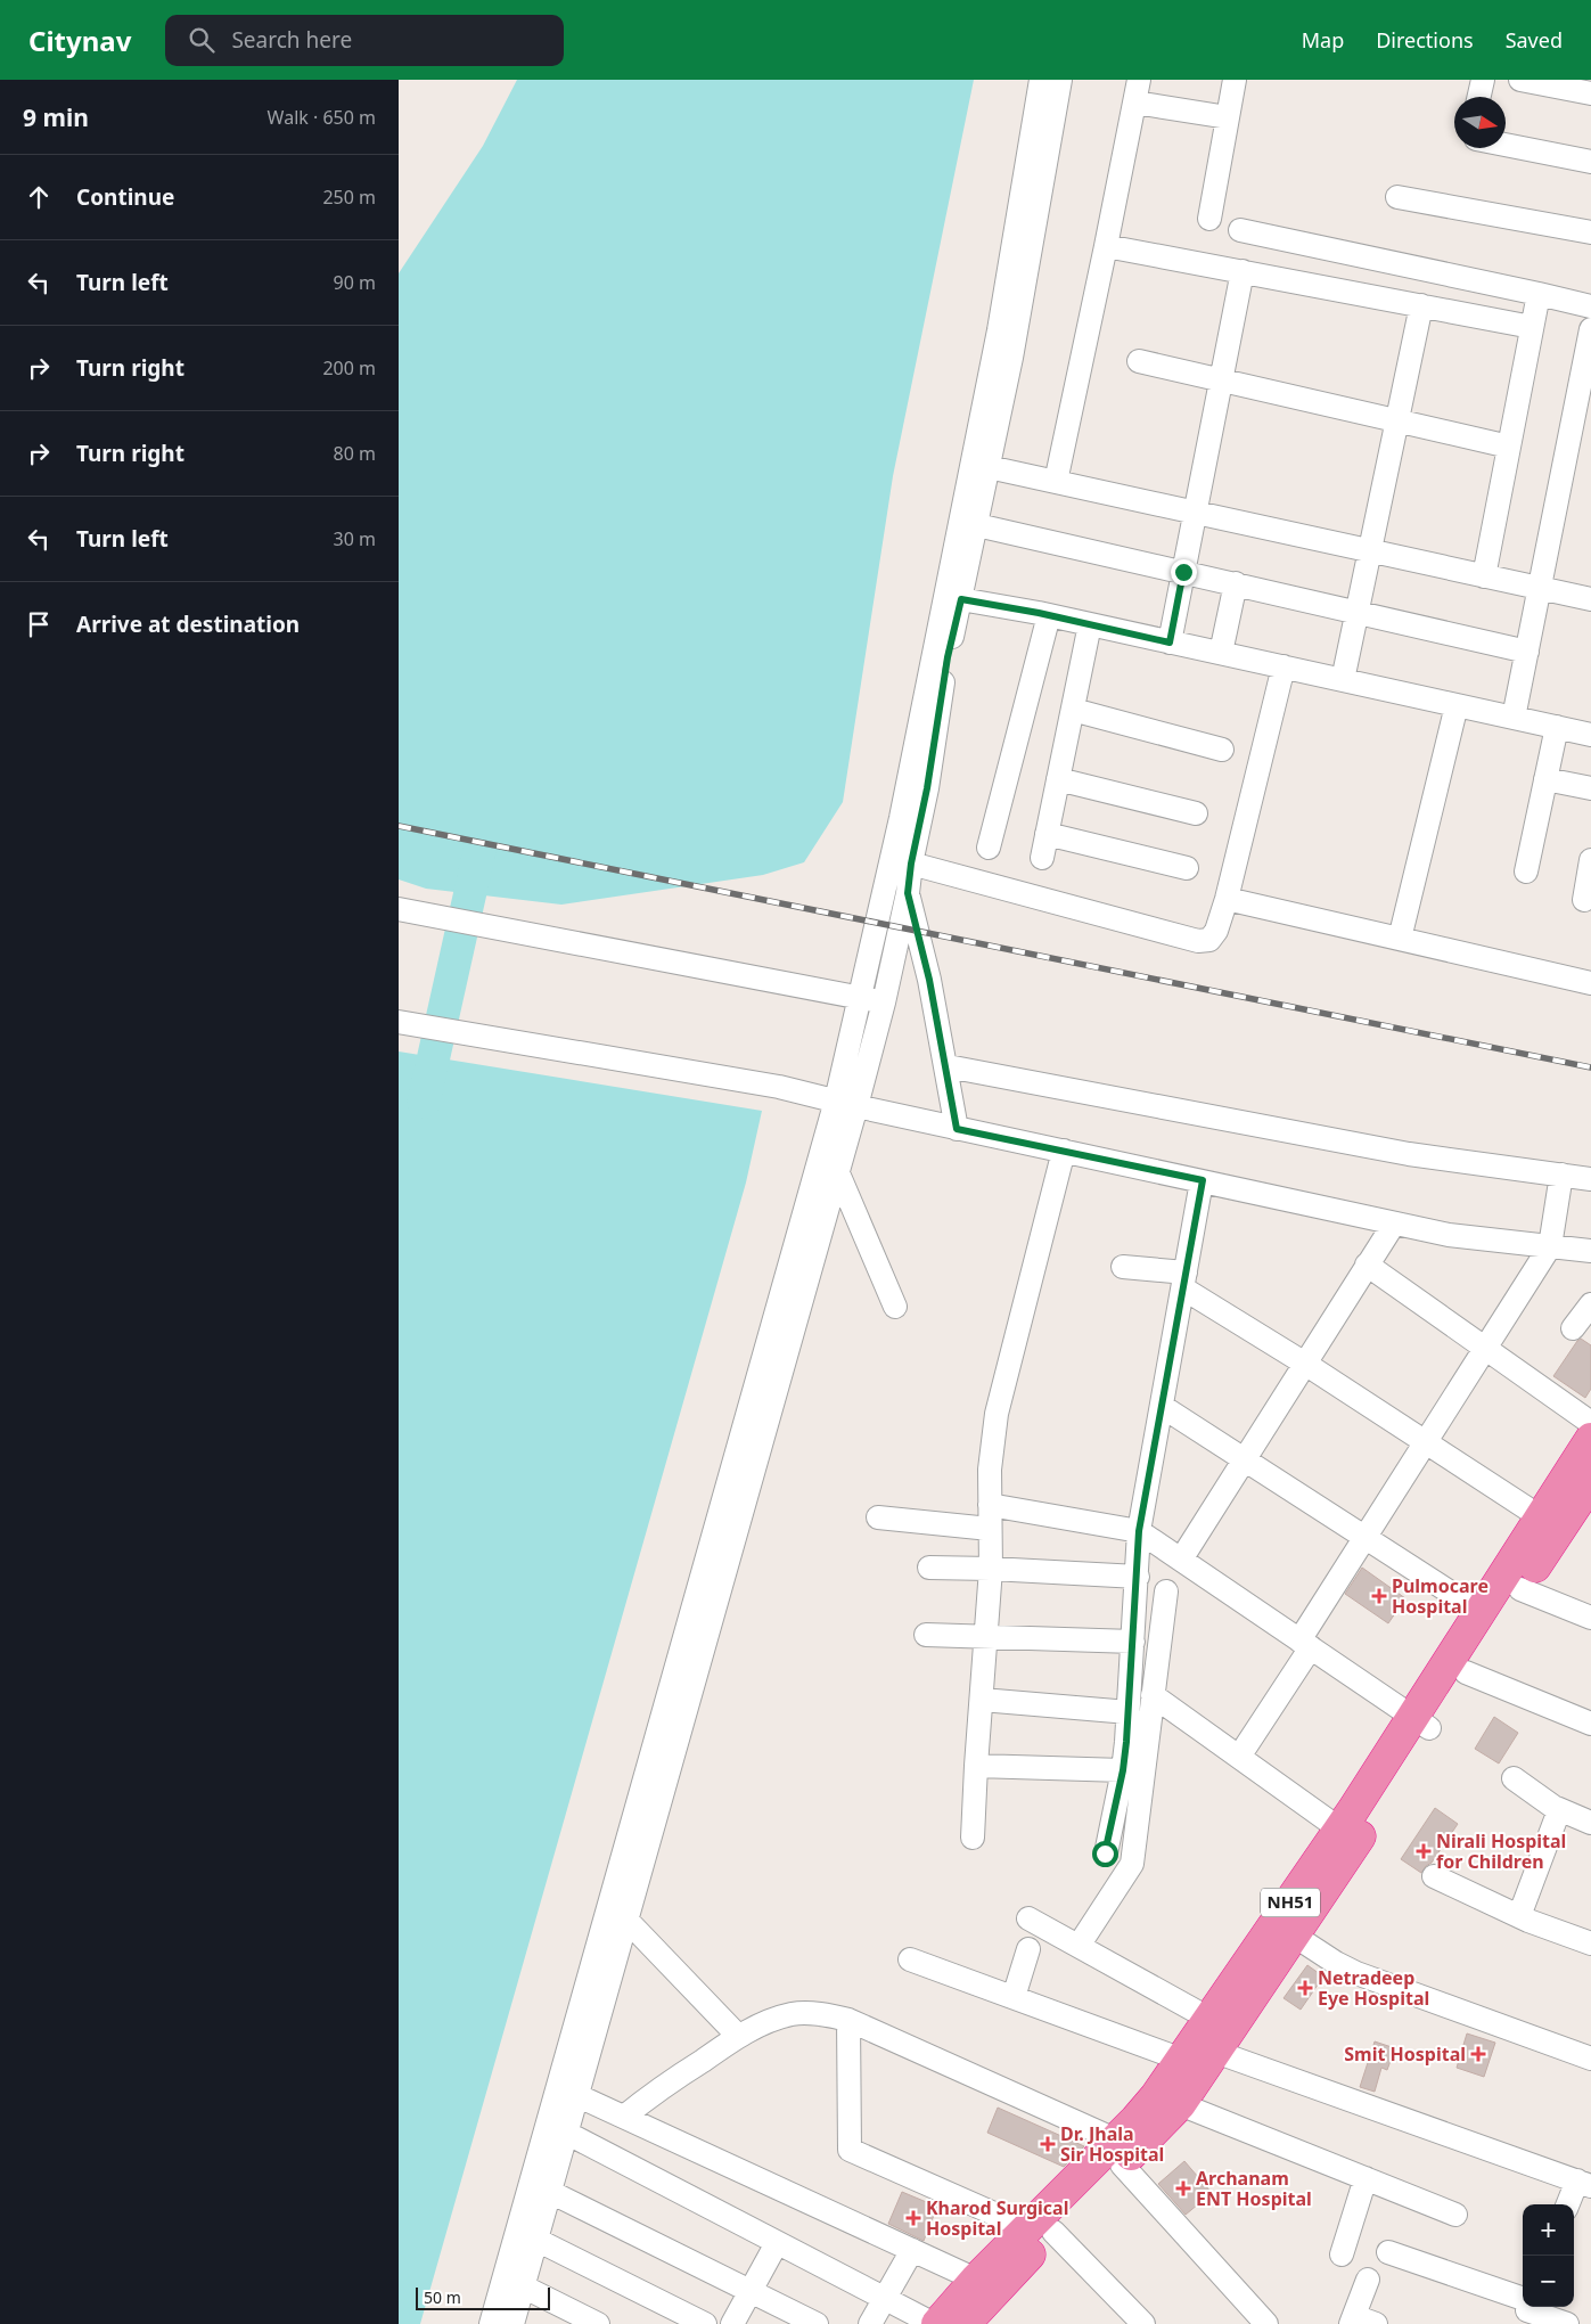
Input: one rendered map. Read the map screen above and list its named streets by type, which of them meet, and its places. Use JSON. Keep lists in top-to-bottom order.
{
  "streets": {
    "highway": ["NH51"]
  },
  "places": {
    "health": [
      "Pulmocare Hospital",
      "Nirali Hospital for Children",
      "Netradeep Eye Hospital",
      "Smit Hospital",
      "Dr. Jhala Sir Hospital",
      "Archanam ENT Hospital",
      "Kharod Surgical Hospital"
    ]
  },
  "scale_bar": "50 m",
  "north": "right",
  "page": {
    "header": "Citynav",
    "search": "Search here",
    "nav": ["Map", "Directions", "Saved"],
    "heading": ["9 min", "Walk · 650 m"],
    "list": [
      ["Continue", "250 m"],
      ["Turn left", "90 m"],
      ["Turn right", "200 m"],
      ["Turn right", "80 m"],
      ["Turn left", "30 m"],
      "Arrive at destination"
    ],
    "map_buttons": ["+", "−"],
    "scale": "50 m"
  }
}
